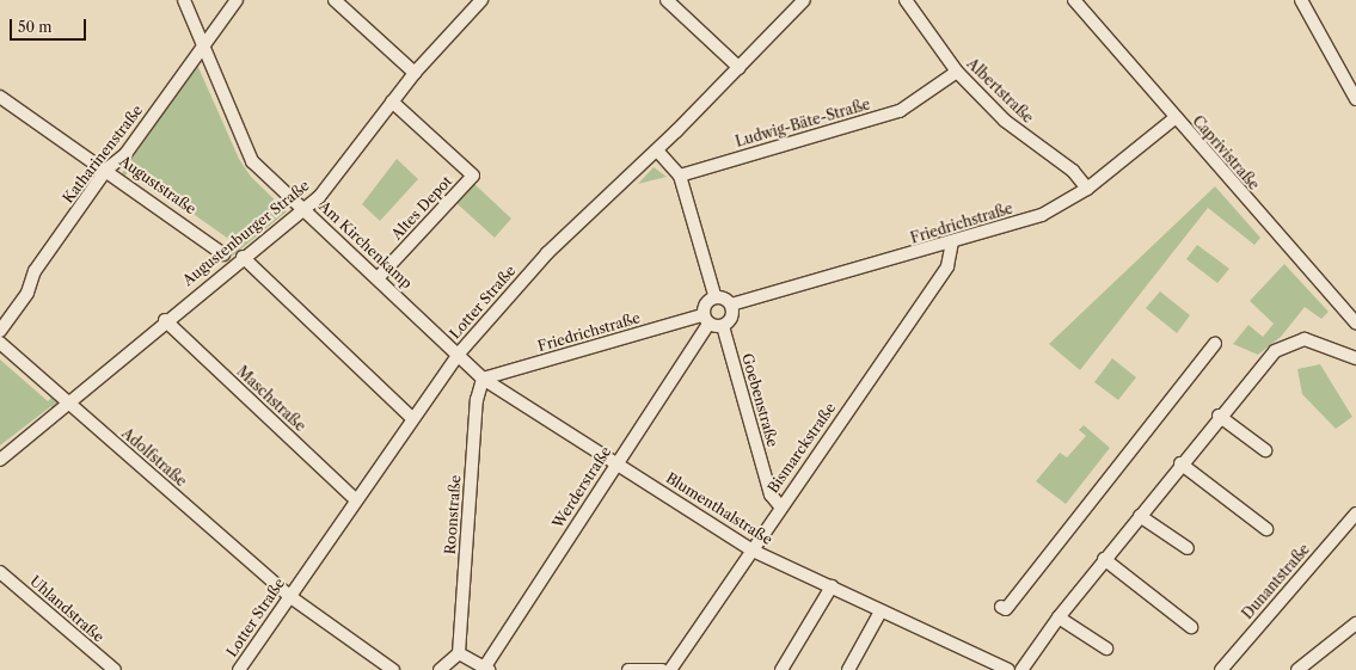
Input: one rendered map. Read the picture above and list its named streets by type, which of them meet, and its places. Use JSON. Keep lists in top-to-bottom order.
{
  "streets": {
    "street": [
      "Albertstraße",
      "Ludwig-Bäte-Straße",
      "Caprivistraße",
      "Katharinenstraße",
      "Auguststraße",
      "Altes Depot",
      "Friedrichstraße",
      "Augustenburger Straße",
      "Am Kirchenkamp",
      "Lotter Straße",
      "Maschstraße",
      "Goebenstraße",
      "Bismarckstraße",
      "Adolfstraße",
      "Werderstraße",
      "Blumenthalstraße",
      "Roonstraße",
      "Dunantstraße",
      "Uhlandstraße"
    ]
  },
  "crossings": [
    ["Albertstraße", "Ludwig-Bäte-Straße"],
    ["Albertstraße", "Friedrichstraße"],
    ["Caprivistraße", "Friedrichstraße"],
    ["Katharinenstraße", "Auguststraße"],
    ["Katharinenstraße", "Am Kirchenkamp"],
    ["Altes Depot", "Augustenburger Straße"],
    ["Altes Depot", "Am Kirchenkamp"],
    ["Friedrichstraße", "Goebenstraße"],
    ["Friedrichstraße", "Bismarckstraße"],
    ["Friedrichstraße", "Werderstraße"],
    ["Friedrichstraße", "Blumenthalstraße"],
    ["Friedrichstraße", "Roonstraße"],
    ["Augustenburger Straße", "Am Kirchenkamp"],
    ["Augustenburger Straße", "Maschstraße"],
    ["Augustenburger Straße", "Adolfstraße"],
    ["Am Kirchenkamp", "Lotter Straße"],
    ["Am Kirchenkamp", "Blumenthalstraße"],
    ["Lotter Straße", "Maschstraße"],
    ["Lotter Straße", "Adolfstraße"],
    ["Lotter Straße", "Blumenthalstraße"],
    ["Goebenstraße", "Bismarckstraße"],
    ["Bismarckstraße", "Blumenthalstraße"],
    ["Werderstraße", "Blumenthalstraße"],
    ["Blumenthalstraße", "Roonstraße"]
  ],
  "scale_bar": "50 m"
}
